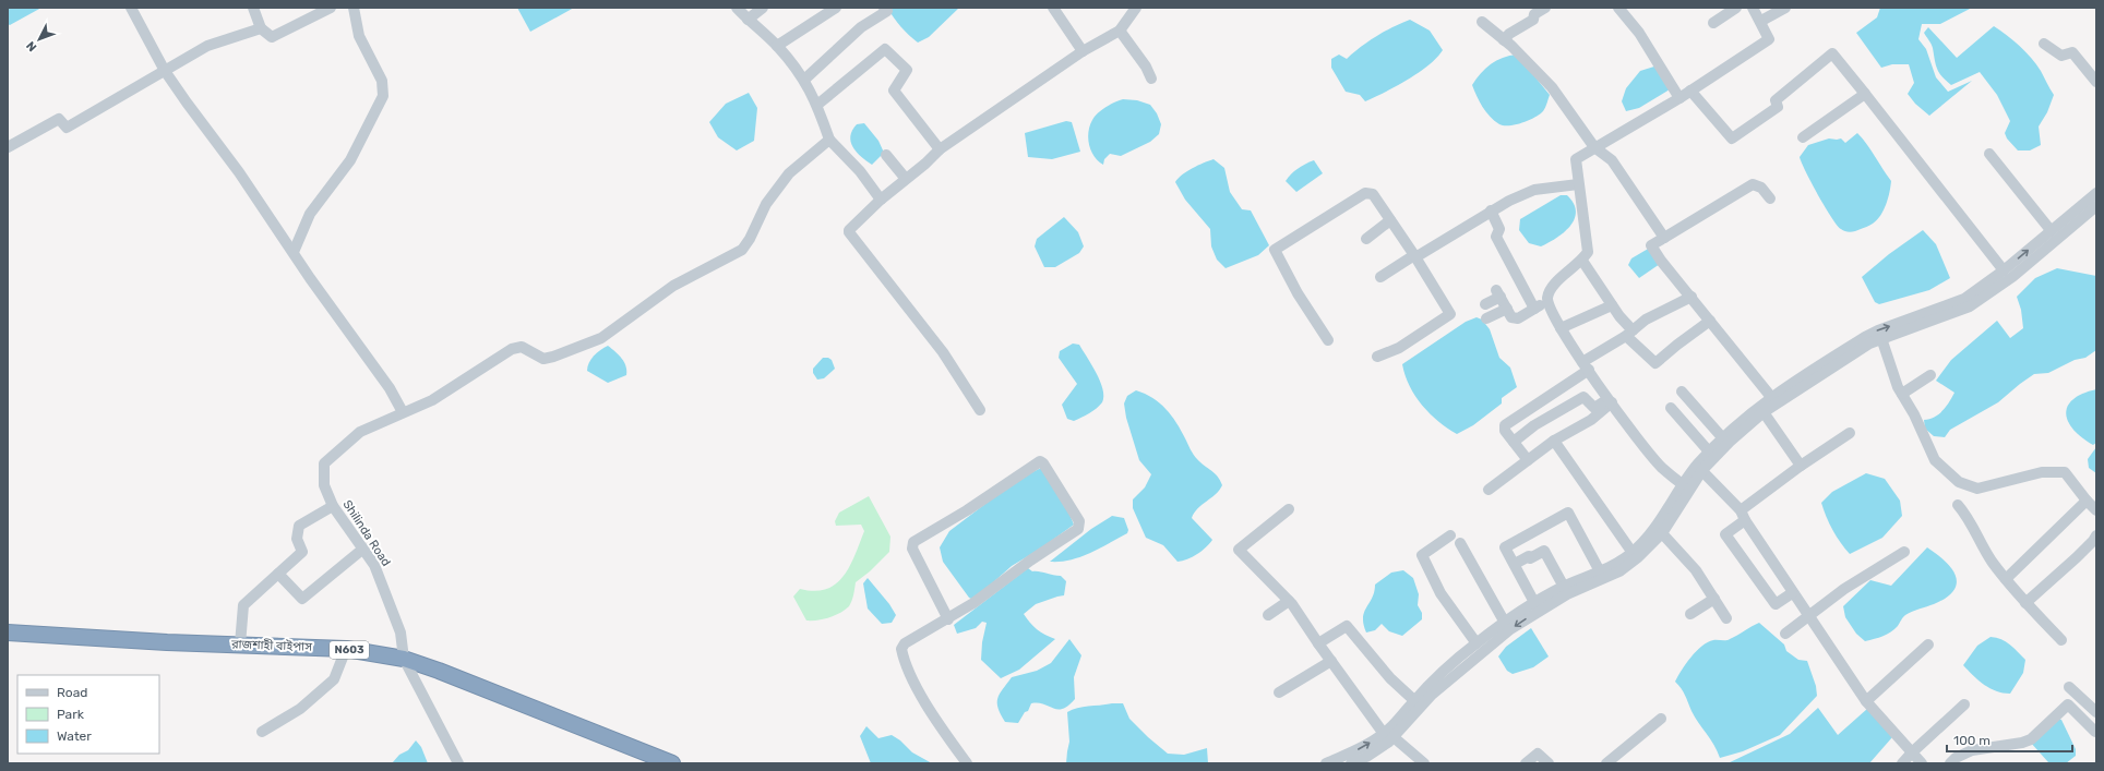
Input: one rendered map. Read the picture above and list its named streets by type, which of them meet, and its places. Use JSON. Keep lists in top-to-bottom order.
{
  "streets": {
    "highway": ["রাজশাহী বাইপাস", "N603"],
    "street": ["Shilinda Road"]
  },
  "crossings": [
    ["Shilinda Road", "রাজশাহী বাইপাস"]
  ],
  "legend": ["Road", "Park", "Water"],
  "scale_bar": "100 m",
  "north": "bottom left"
}
